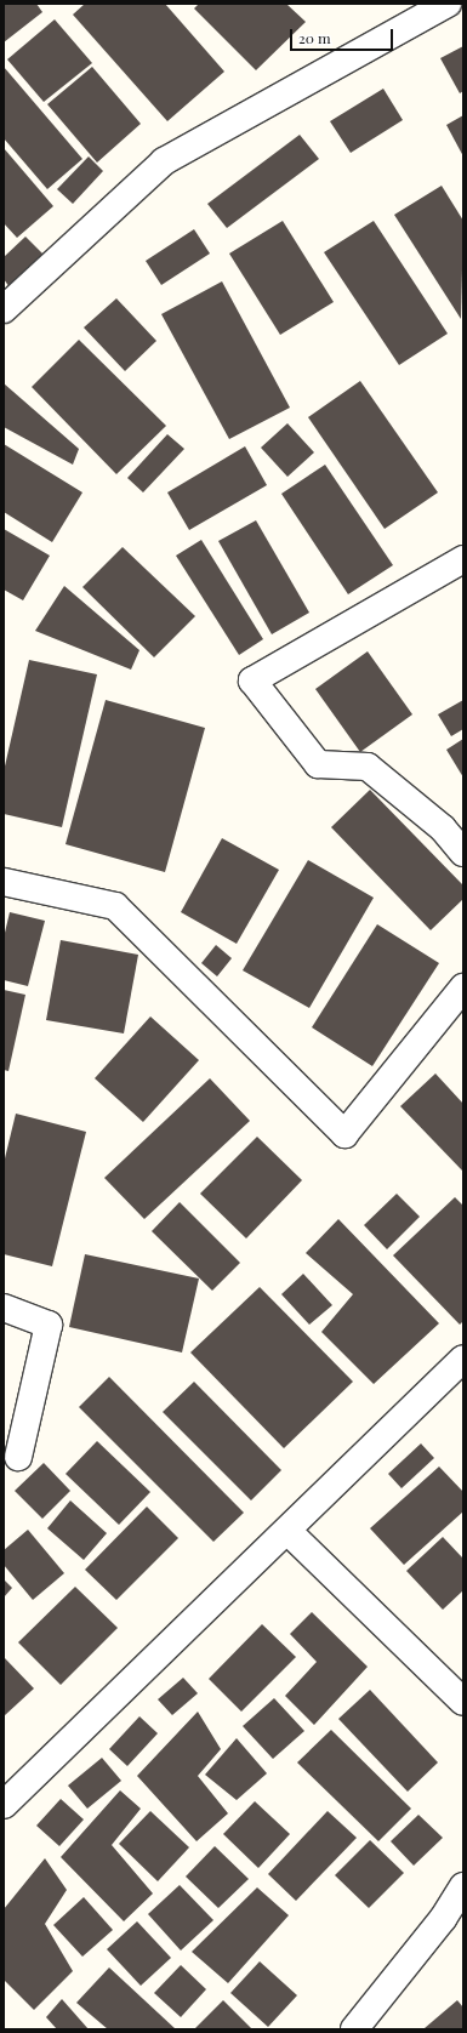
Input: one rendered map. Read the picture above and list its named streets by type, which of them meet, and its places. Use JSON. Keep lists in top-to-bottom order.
{
  "scale_bar": "20 m"
}
